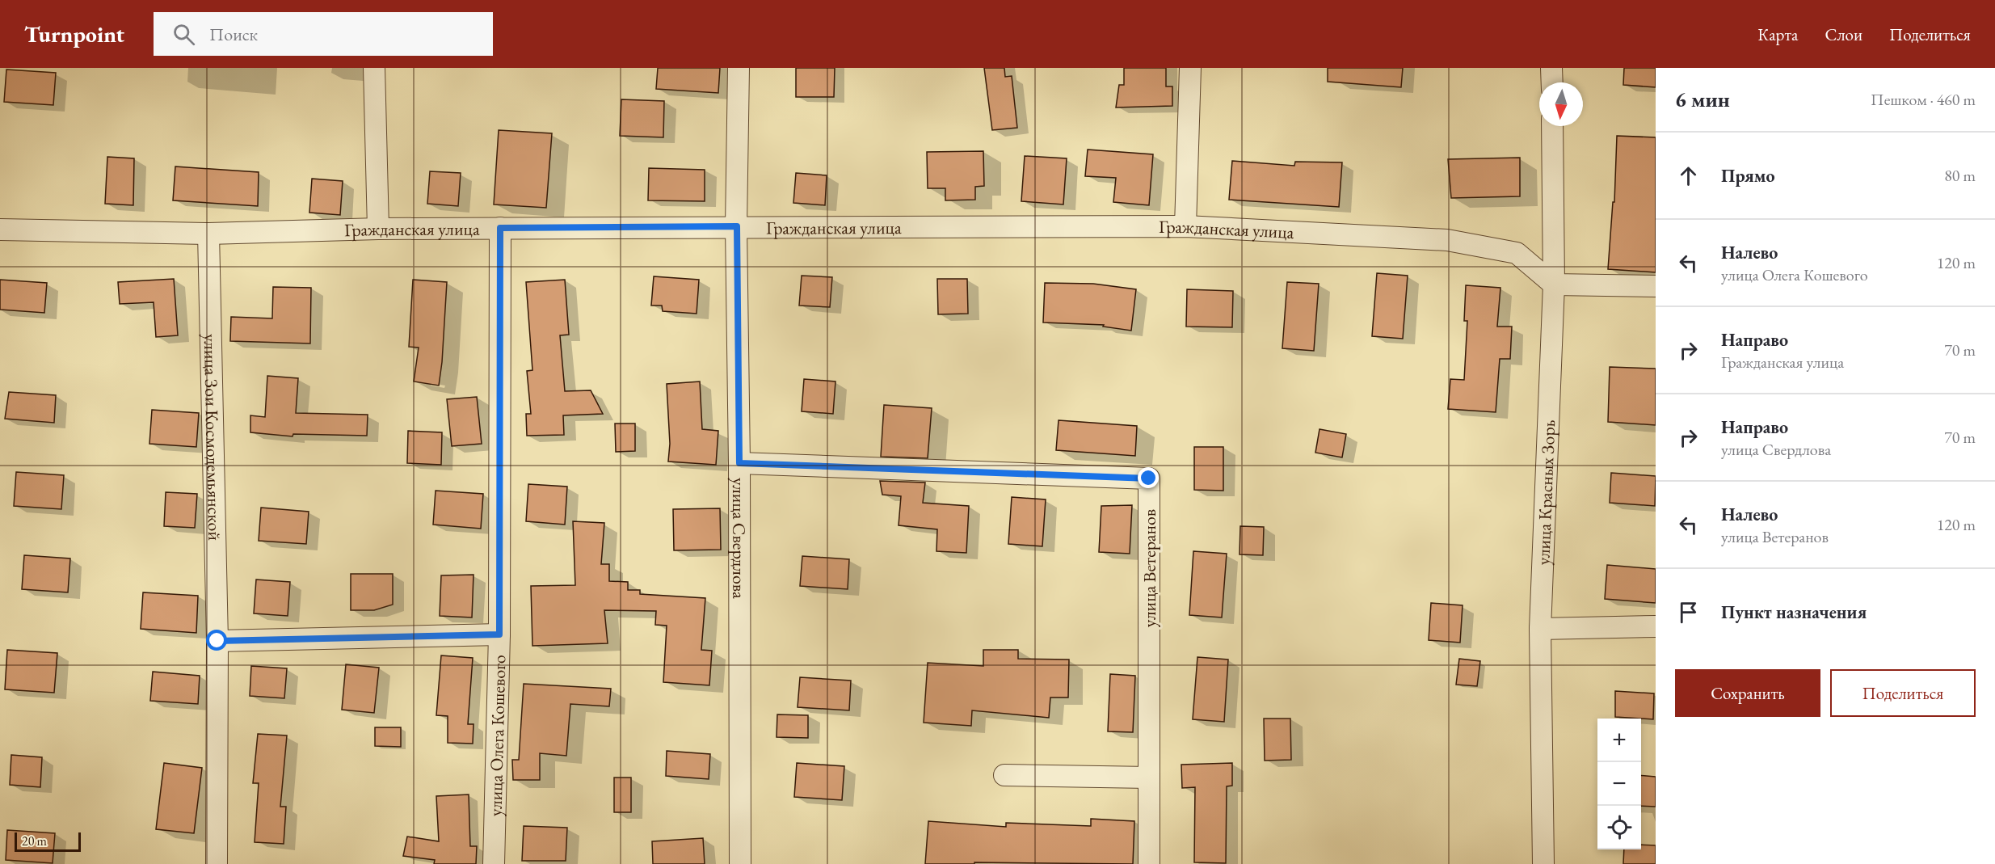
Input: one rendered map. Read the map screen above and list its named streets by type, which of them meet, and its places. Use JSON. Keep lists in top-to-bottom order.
{
  "streets": {
    "street": [
      "Гражданская улица",
      "улица Зои Космодемьянской",
      "улица Красных Зорь",
      "улица Свердлова",
      "улица Ветеранов",
      "улица Олега Кошевого"
    ]
  },
  "crossings": [
    ["Гражданская улица", "улица Зои Космодемьянской"],
    ["Гражданская улица", "улица Красных Зорь"],
    ["Гражданская улица", "улица Свердлова"],
    ["Гражданская улица", "улица Олега Кошевого"],
    ["улица Свердлова", "улица Ветеранов"]
  ],
  "scale_bar": "20 m",
  "north": "bottom",
  "page": {
    "header": "Turnpoint",
    "search": "Поиск",
    "nav": ["Карта", "Слои", "Поделиться"],
    "heading": ["6 мин", "Пешком · 460 m"],
    "list": [
      ["Прямо", "80 m"],
      ["Налево", "улица Олега Кошевого", "120 m"],
      ["Направо", "Гражданская улица", "70 m"],
      ["Направо", "улица Свердлова", "70 m"],
      ["Налево", "улица Ветеранов", "120 m"],
      "Пункт назначения"
    ],
    "buttons": ["Сохранить", "Поделиться"],
    "map_buttons": ["+", "−"],
    "scale": "20 m"
  }
}
